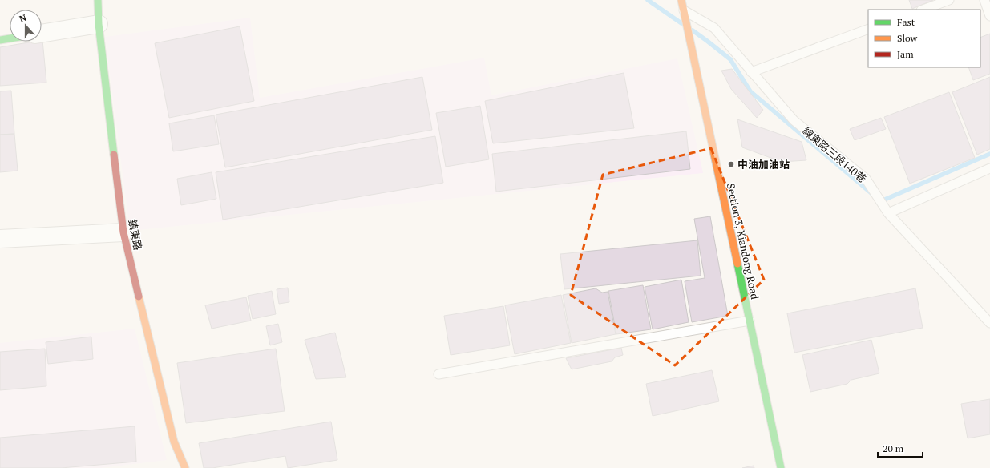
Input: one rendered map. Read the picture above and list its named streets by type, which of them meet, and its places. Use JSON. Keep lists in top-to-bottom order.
{
  "streets": {
    "street": ["鎮東路", "Section 3, Xiandong Road"],
    "lane": ["線東路三段140巷"]
  },
  "crossings": [
    ["線東路三段140巷", "Section 3, Xiandong Road"]
  ],
  "places": ["中油加油站"],
  "legend": ["Fast", "Slow", "Jam"],
  "scale_bar": "20 m",
  "north": "top"
}
